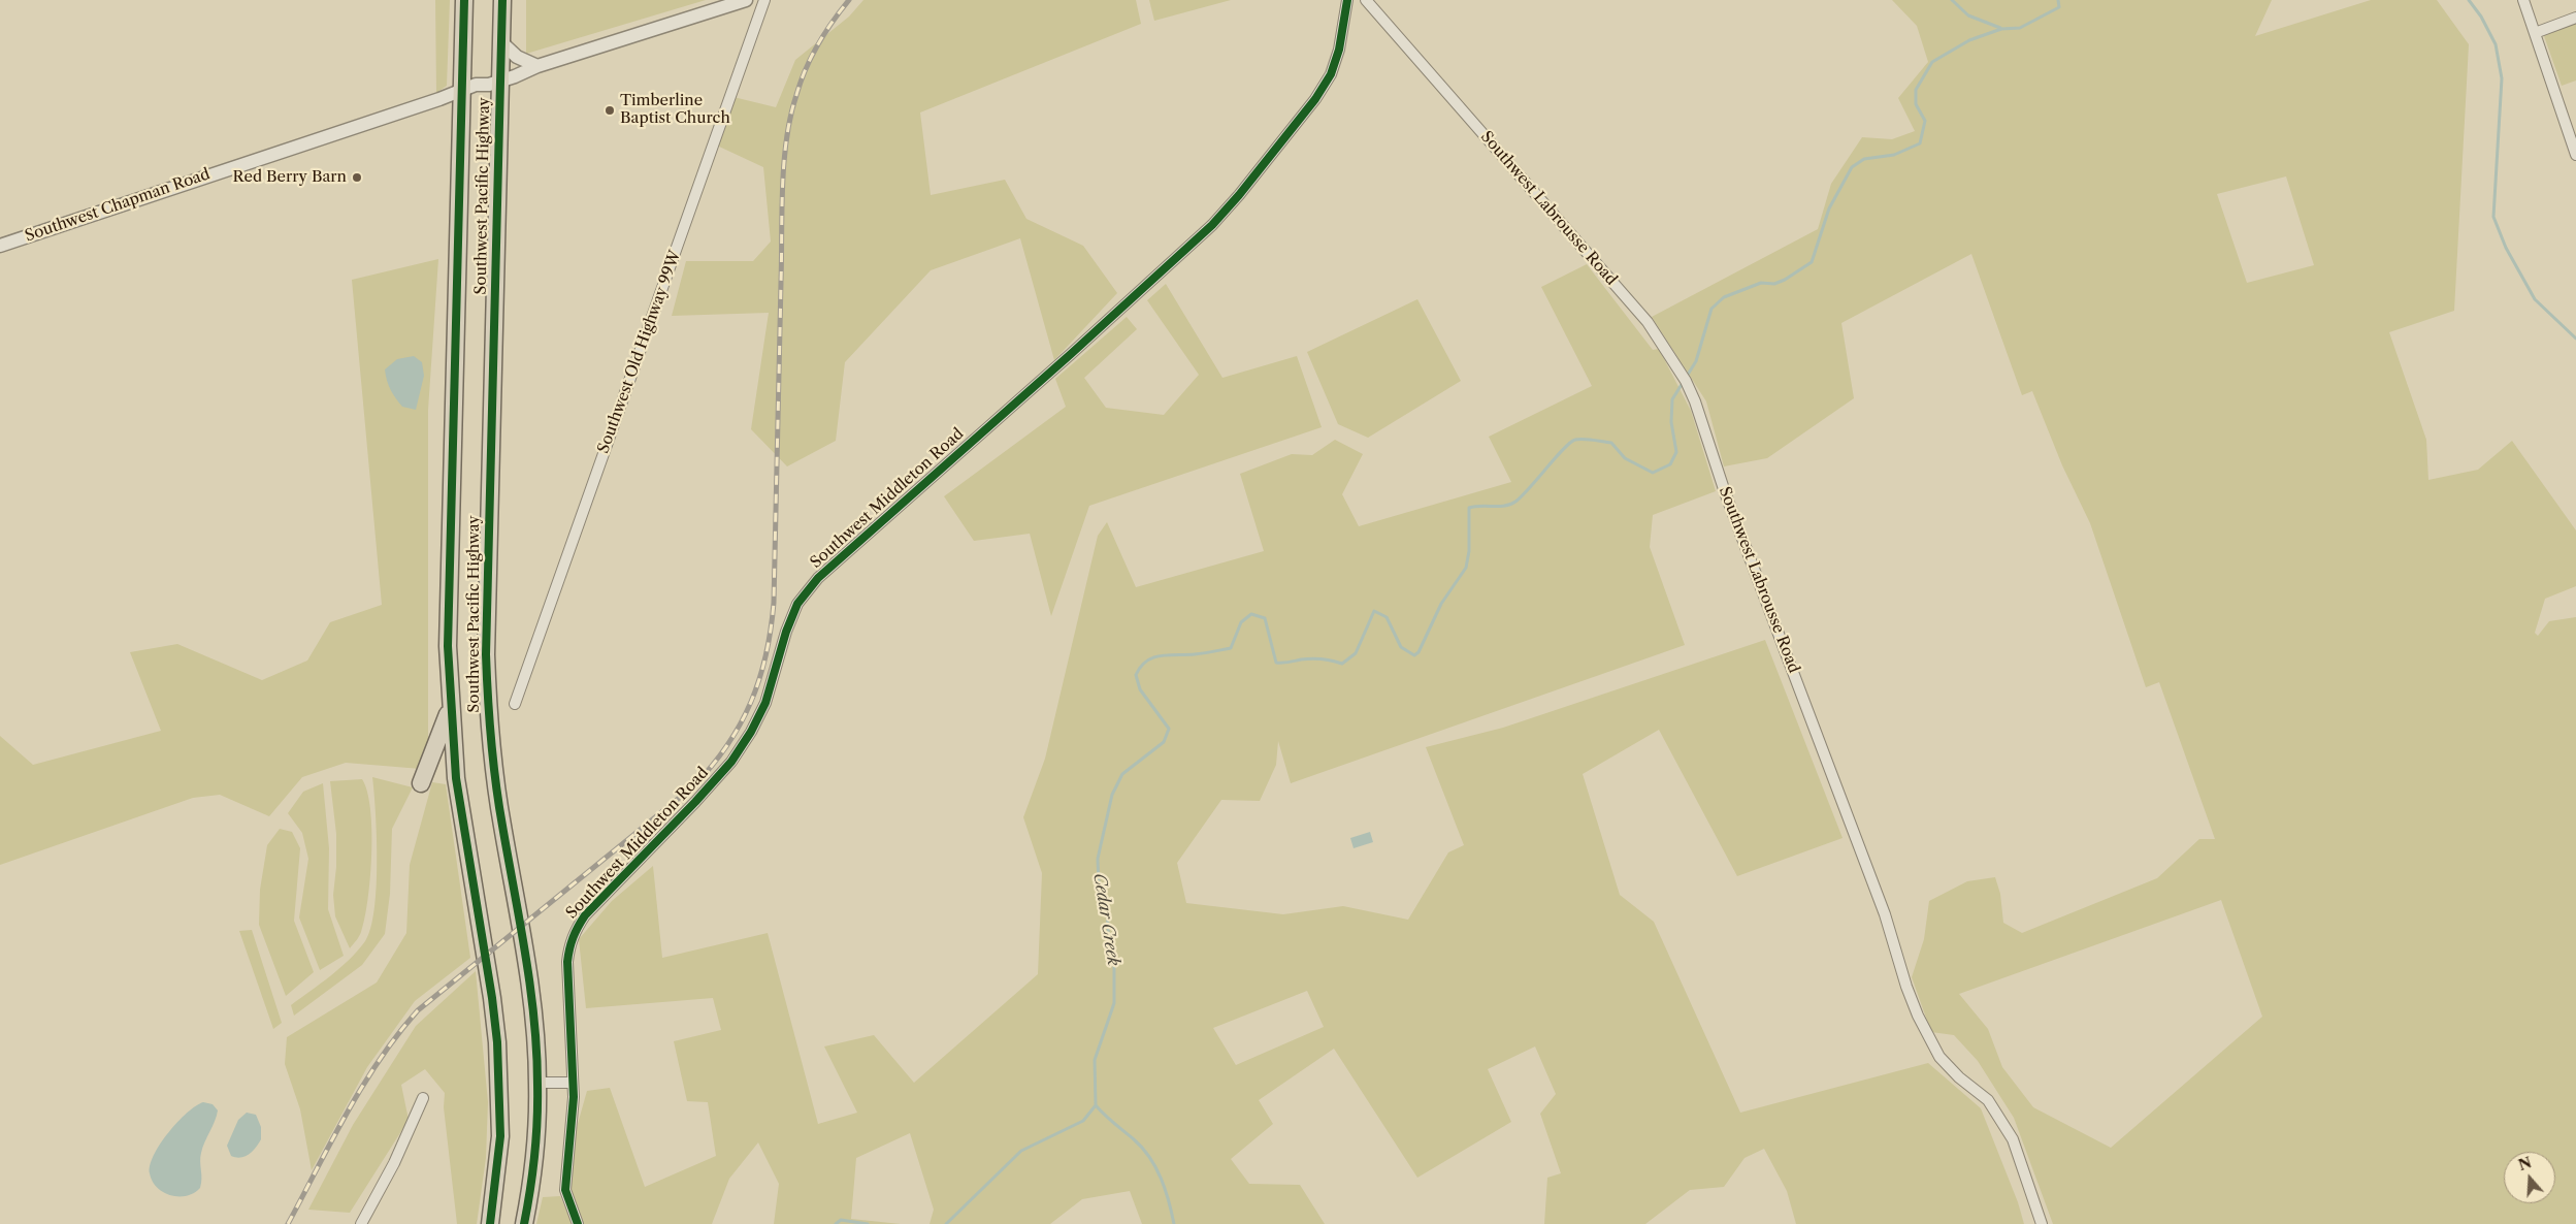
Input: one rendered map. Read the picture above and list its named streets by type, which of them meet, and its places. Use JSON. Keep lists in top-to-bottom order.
{
  "streets": {
    "highway": ["Southwest Pacific Highway"],
    "street": [
      "Southwest Chapman Road",
      "Southwest Labrousse Road",
      "Southwest Old Highway 99W",
      "Southwest Middleton Road"
    ]
  },
  "crossings": [
    ["Southwest Pacific Highway", "Southwest Chapman Road"]
  ],
  "water": ["Cedar Creek"],
  "places": ["Timberline Baptist Church", "Red Berry Barn"],
  "north": "top"
}
